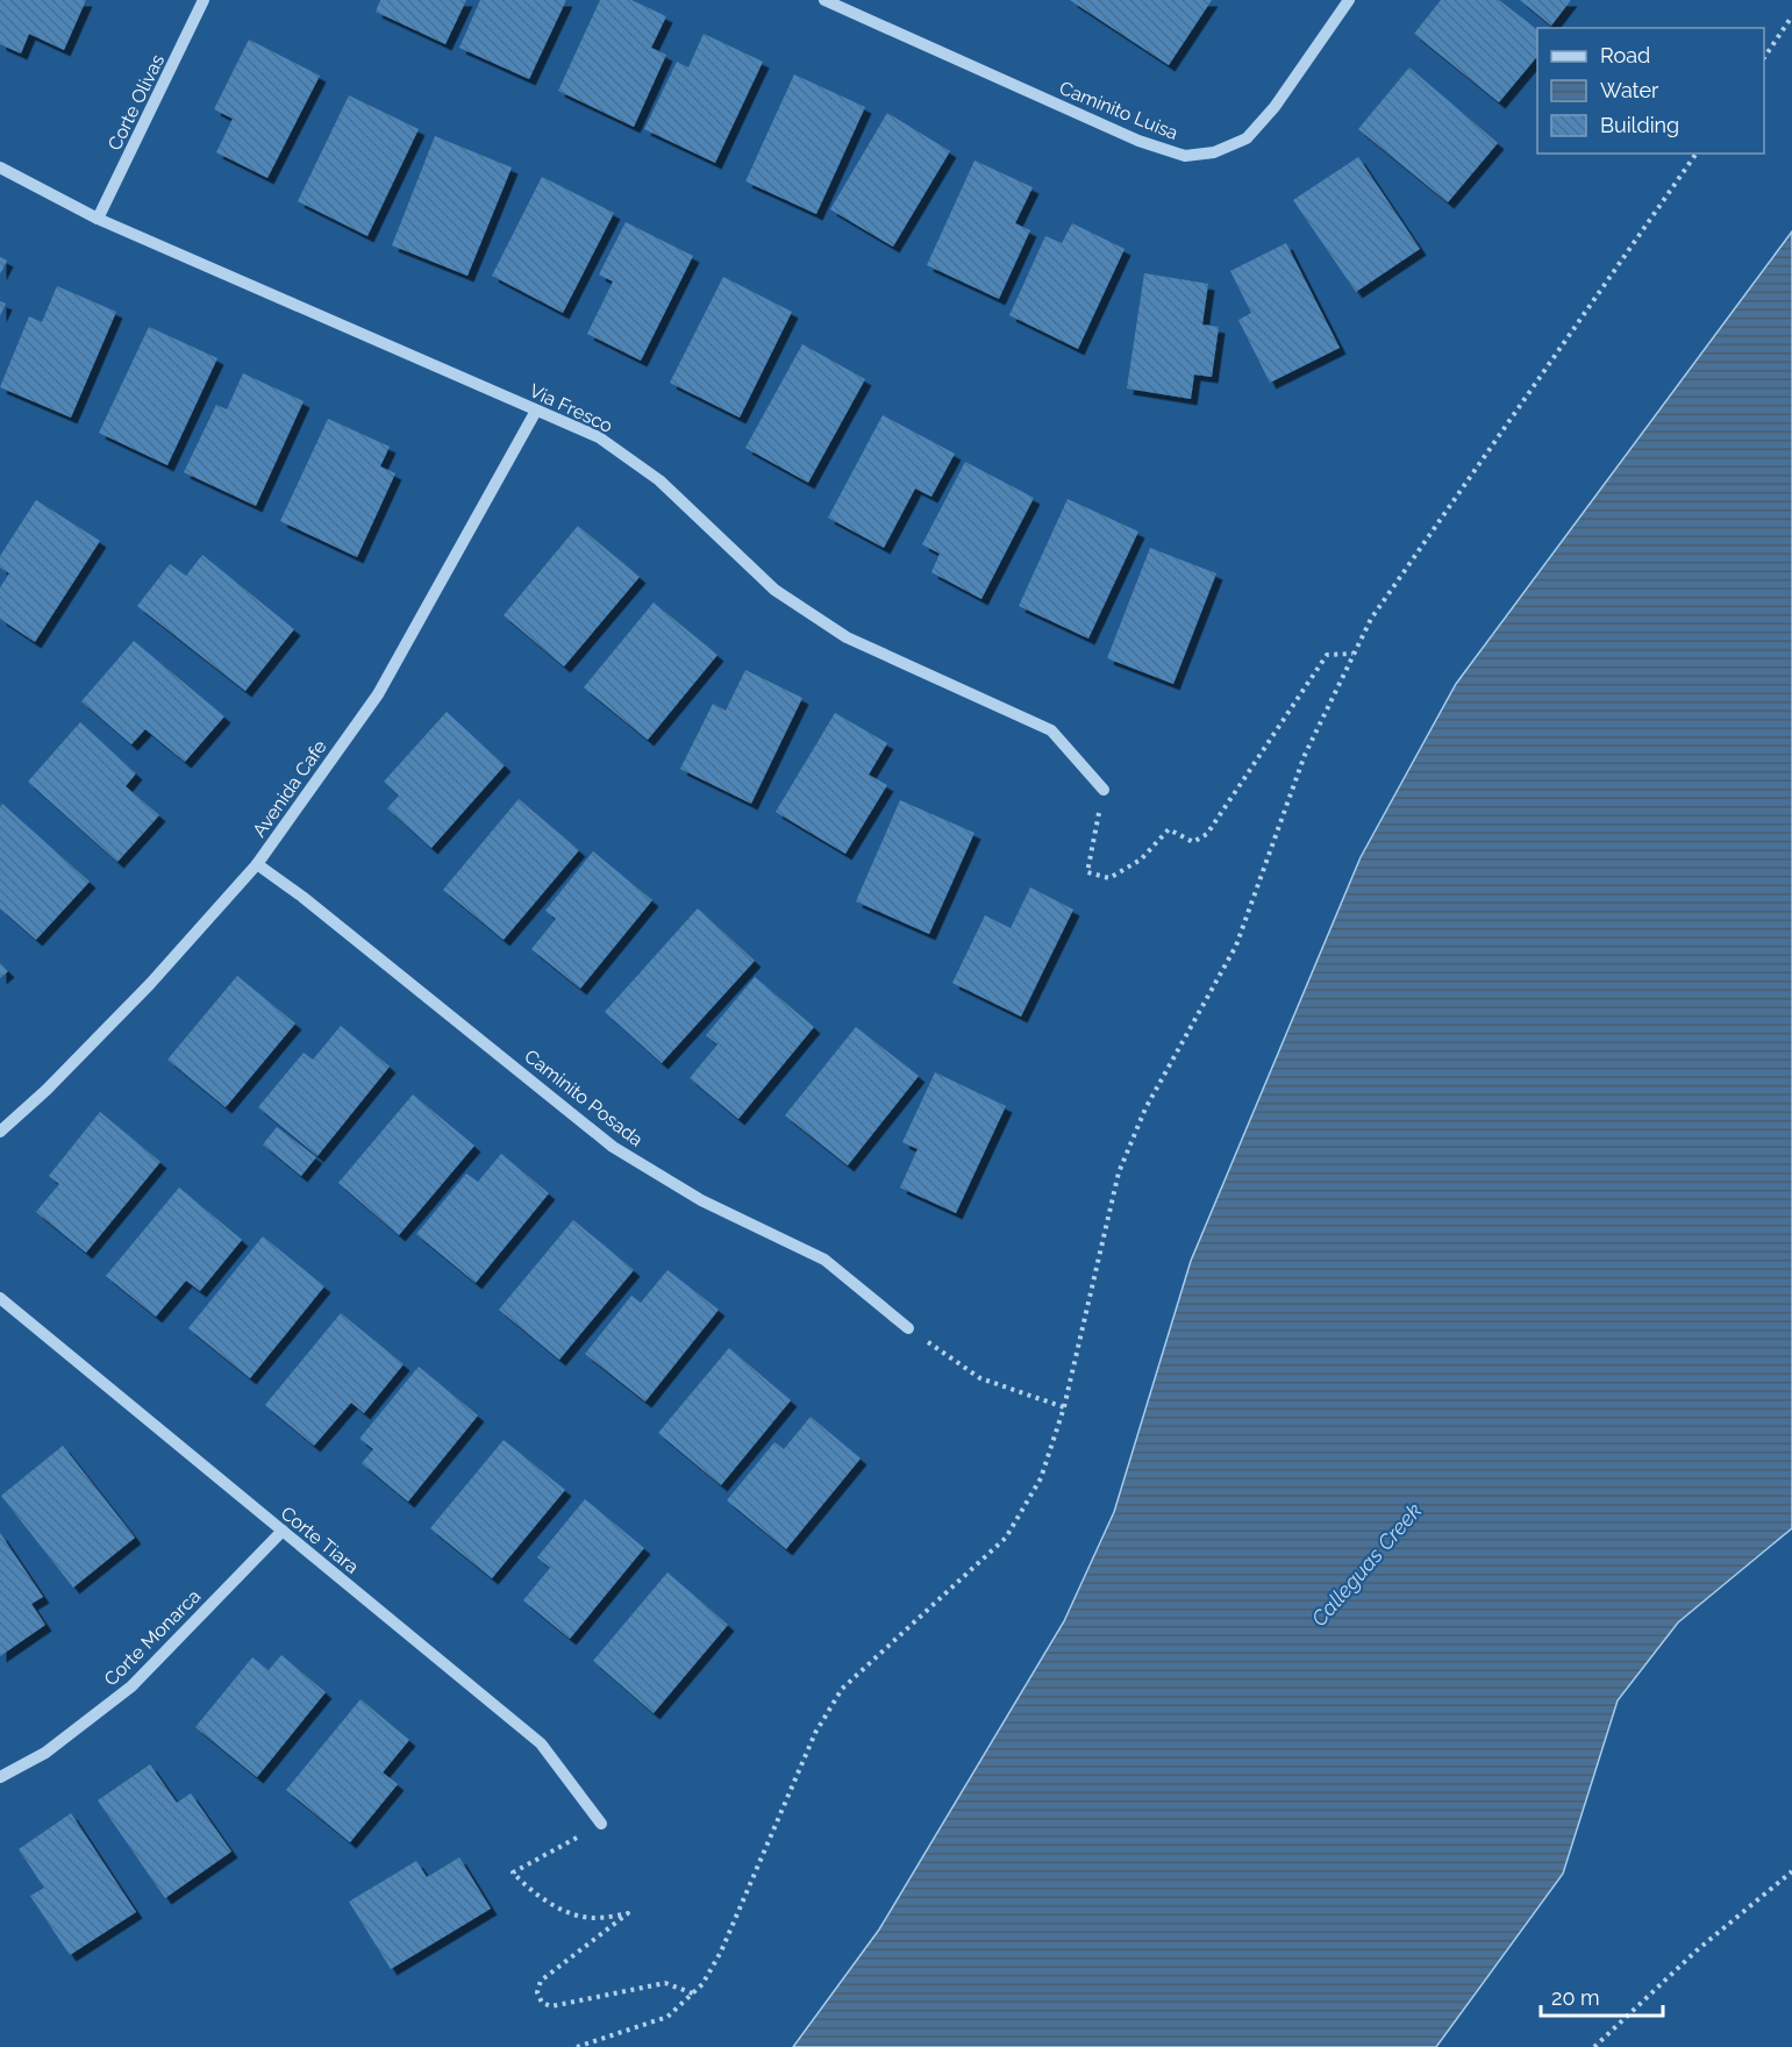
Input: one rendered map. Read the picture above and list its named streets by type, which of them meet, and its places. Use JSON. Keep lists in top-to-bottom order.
{
  "streets": {
    "street": [
      "Corte Olivas",
      "Caminito Luisa",
      "Via Fresco",
      "Avenida Cafe",
      "Caminito Posada",
      "Corte Tiara",
      "Corte Monarca"
    ]
  },
  "crossings": [
    ["Corte Olivas", "Via Fresco"],
    ["Via Fresco", "Avenida Cafe"],
    ["Avenida Cafe", "Caminito Posada"],
    ["Corte Tiara", "Corte Monarca"]
  ],
  "water": ["Calleguas Creek"],
  "legend": ["Road", "Water", "Building"],
  "scale_bar": "20 m"
}
